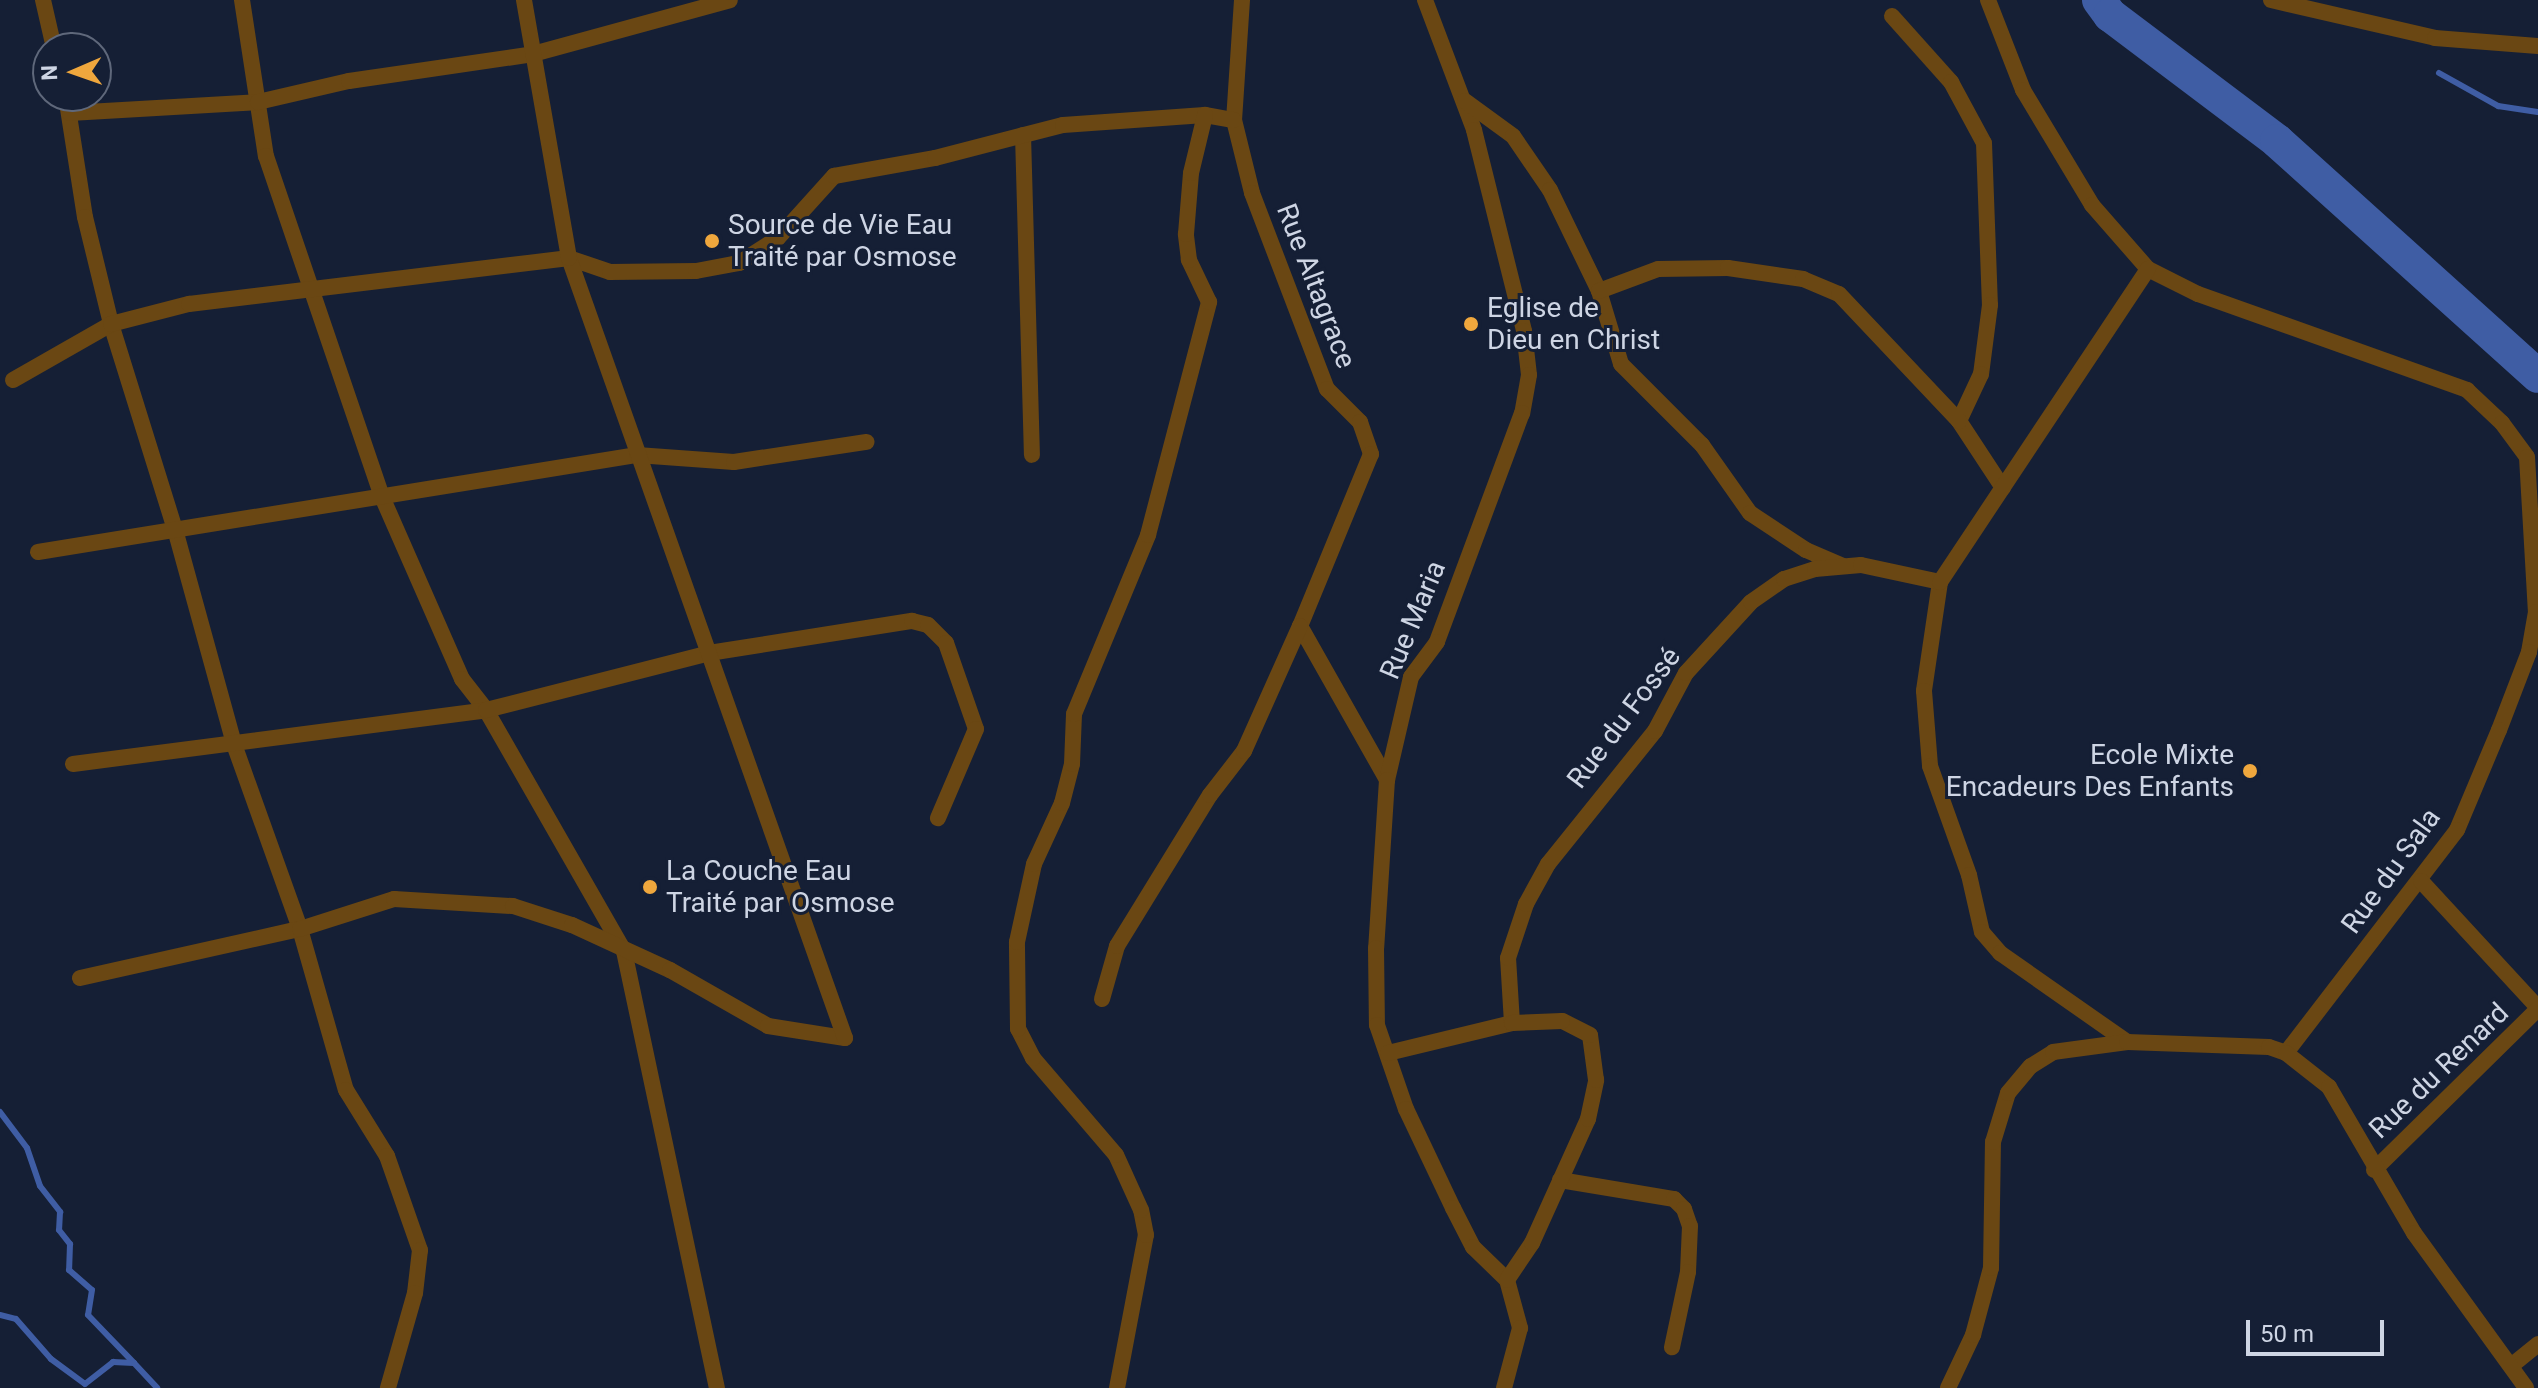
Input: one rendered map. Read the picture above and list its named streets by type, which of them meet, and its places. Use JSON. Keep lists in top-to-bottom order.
{
  "streets": {
    "street": [
      "Rue Altagrace",
      "Rue Maria",
      "Rue du Fossé",
      "Rue du Sala",
      "Rue du Renard"
    ]
  },
  "places": [
    "Source de Vie Eau Traité par Osmose",
    "Eglise de Dieu en Christ",
    "Ecole Mixte Encadeurs Des Enfants",
    "La Couche Eau Traité par Osmose"
  ],
  "scale_bar": "50 m",
  "north": "left"
}
